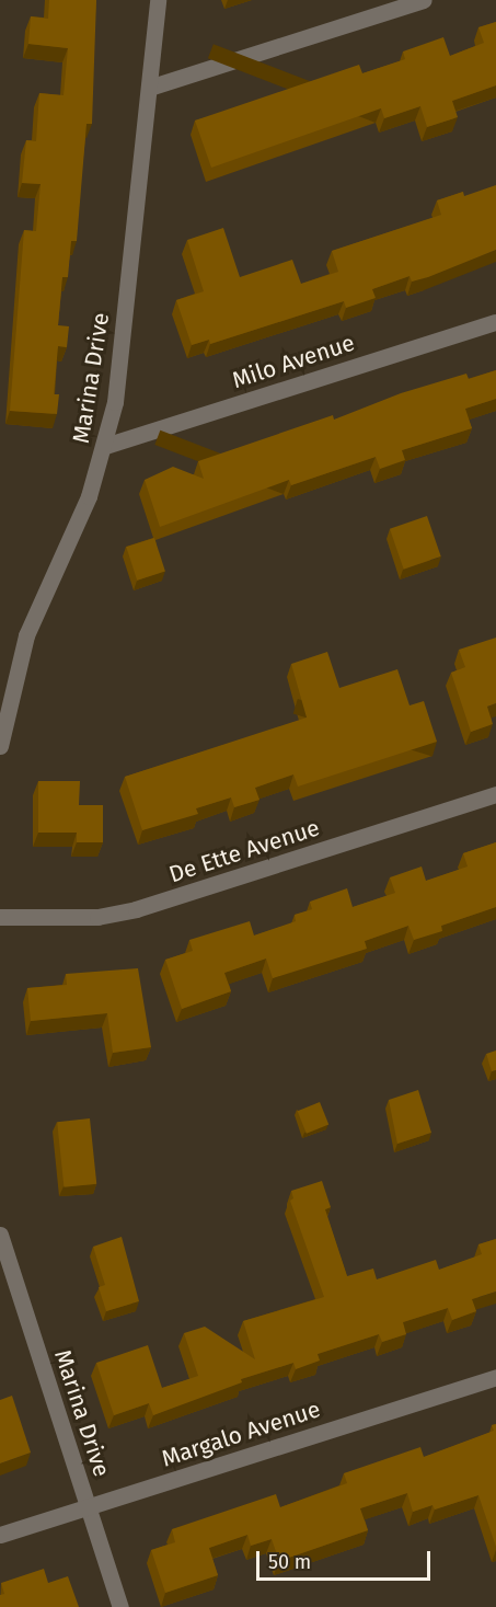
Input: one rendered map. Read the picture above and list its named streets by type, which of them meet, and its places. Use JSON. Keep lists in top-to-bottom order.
{
  "streets": {
    "street": [
      "Milo Avenue",
      "Marina Drive",
      "De Ette Avenue",
      "Margalo Avenue"
    ]
  },
  "crossings": [
    ["Milo Avenue", "Marina Drive"],
    ["Marina Drive", "Margalo Avenue"]
  ],
  "scale_bar": "50 m"
}
